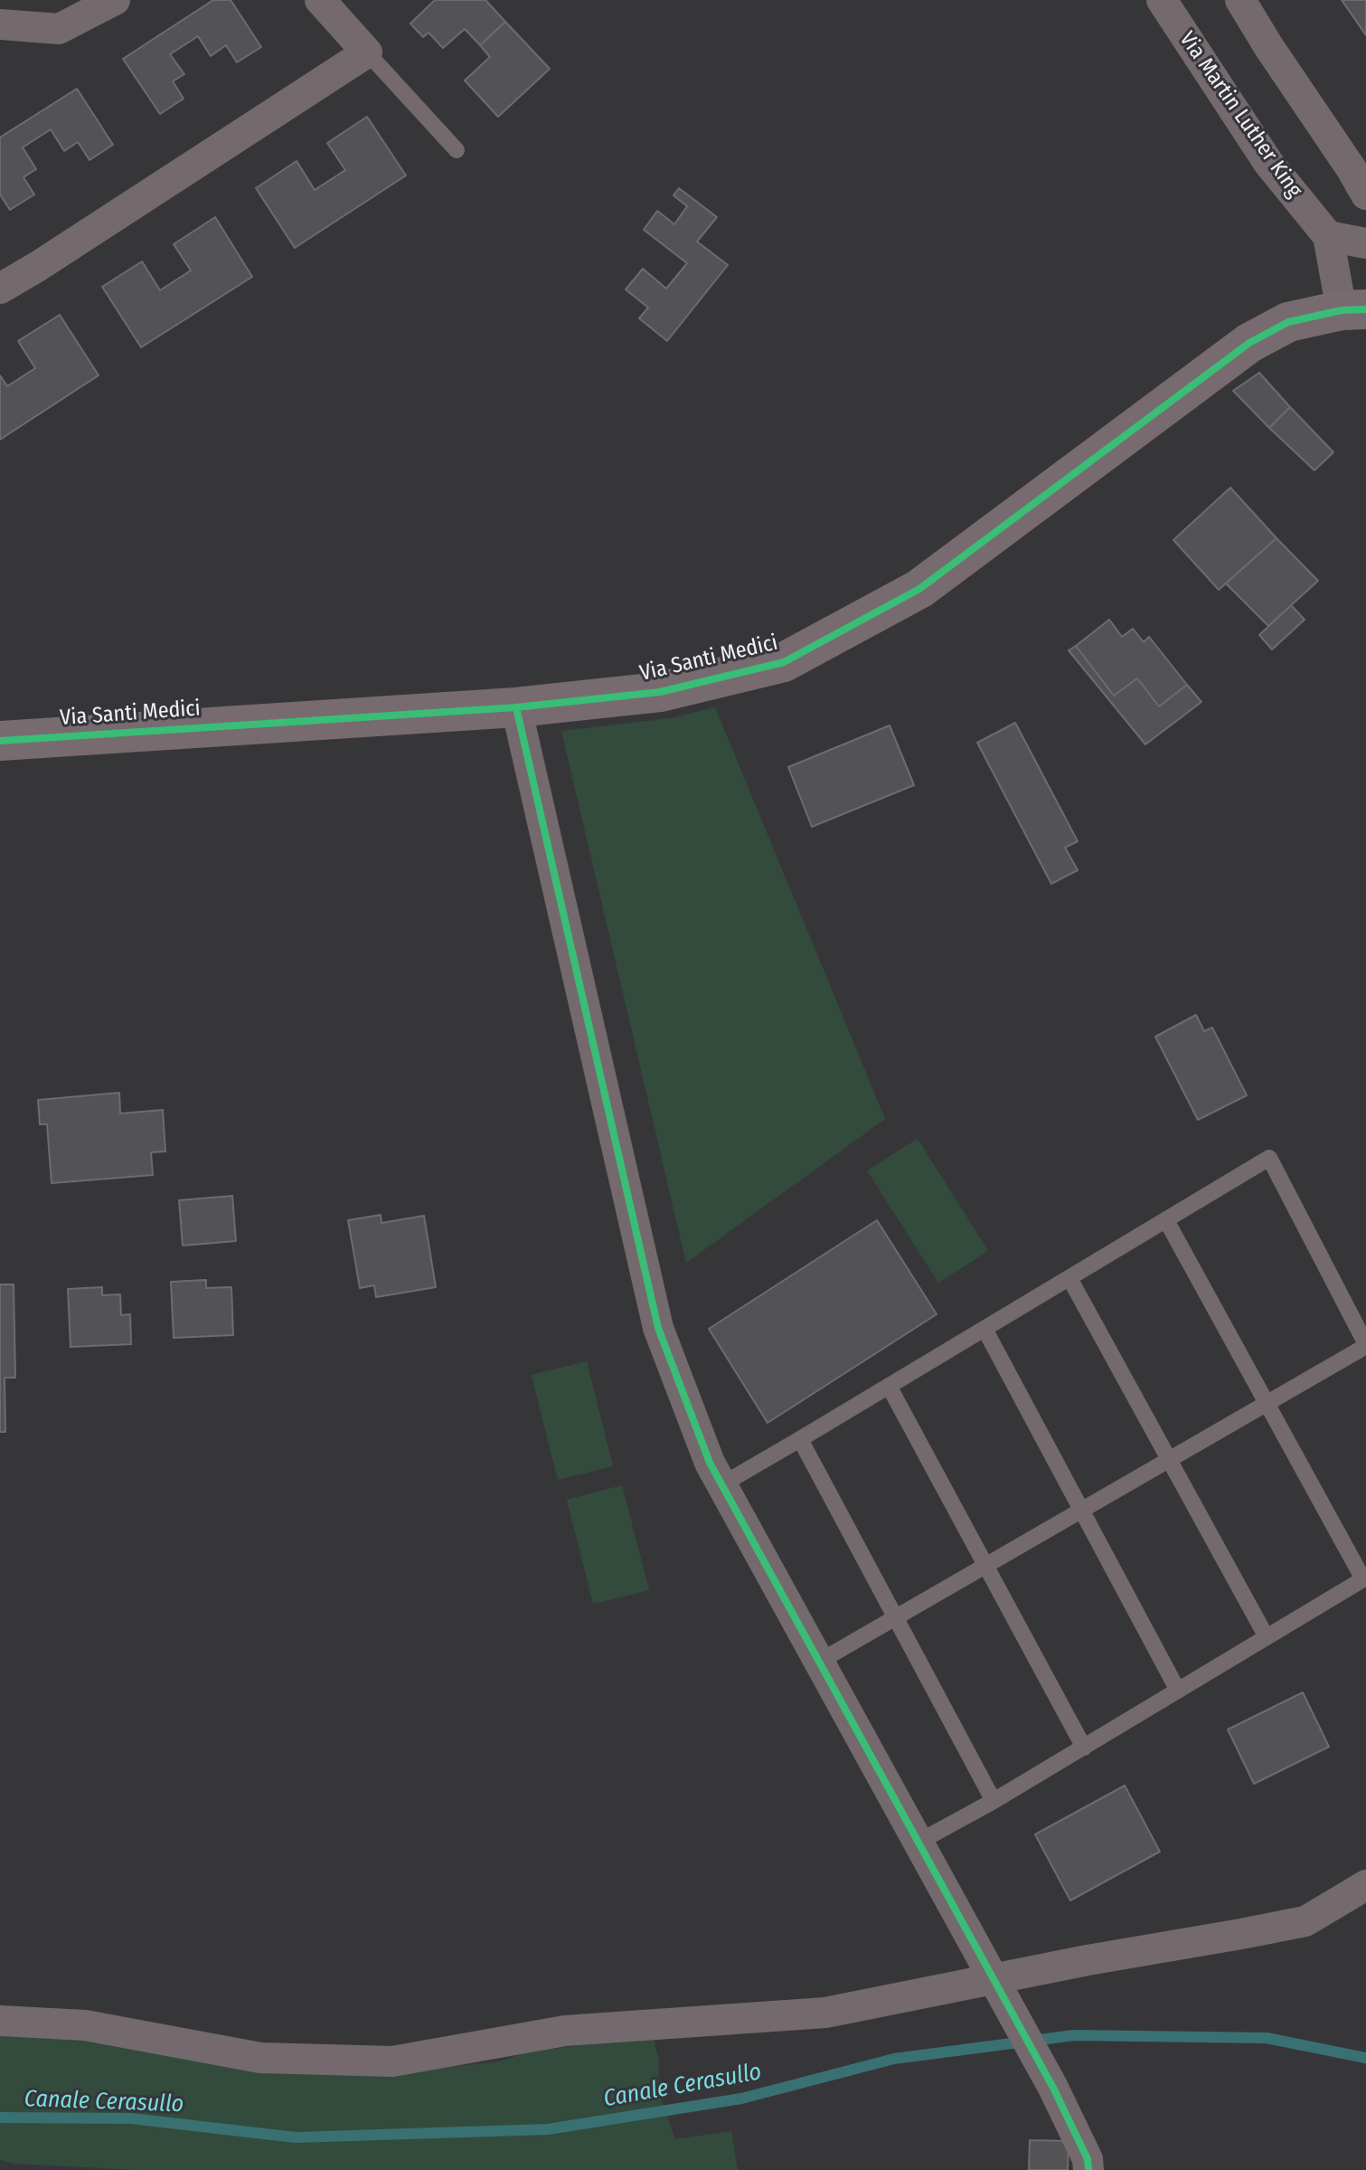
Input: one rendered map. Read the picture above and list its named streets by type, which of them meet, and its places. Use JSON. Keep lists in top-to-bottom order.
{
  "streets": {
    "street": ["Via Martin Luther King", "Via Santi Medici"]
  },
  "crossings": [
    ["Via Martin Luther King", "Via Santi Medici"]
  ],
  "water": ["Canale Cerasullo"]
}
